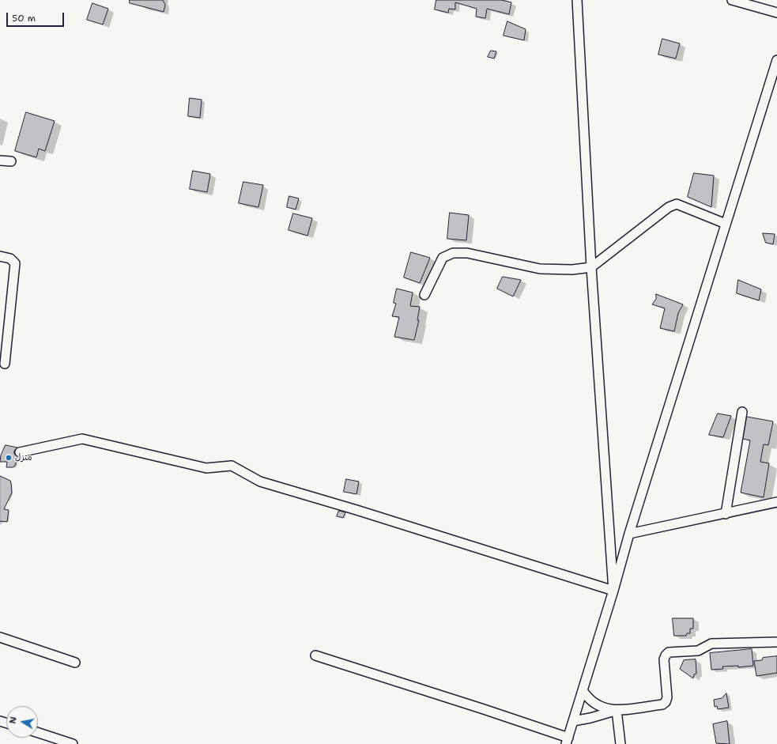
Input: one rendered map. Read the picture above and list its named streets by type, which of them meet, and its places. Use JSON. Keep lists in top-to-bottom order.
{
  "places": ["منزل"],
  "scale_bar": "50 m",
  "north": "left"
}
